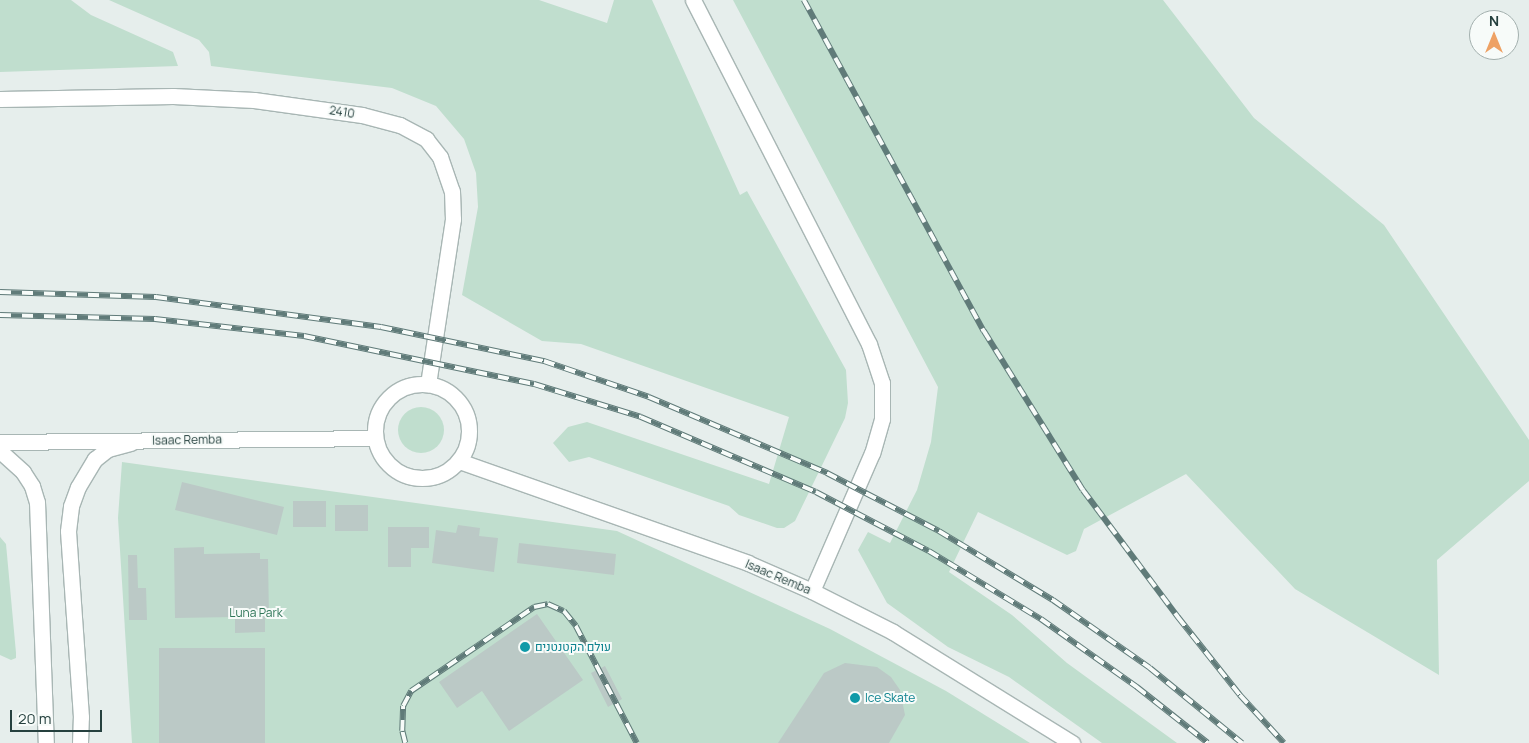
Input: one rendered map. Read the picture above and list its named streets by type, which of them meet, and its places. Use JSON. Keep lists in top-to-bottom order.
{
  "streets": {
    "street": ["2410", "Isaac Remba"]
  },
  "crossings": [
    ["2410", "Isaac Remba"]
  ],
  "parks": ["Luna Park"],
  "places": ["עולם הקטנטנים", "Ice Skate"],
  "scale_bar": "20 m",
  "north": "top"
}
